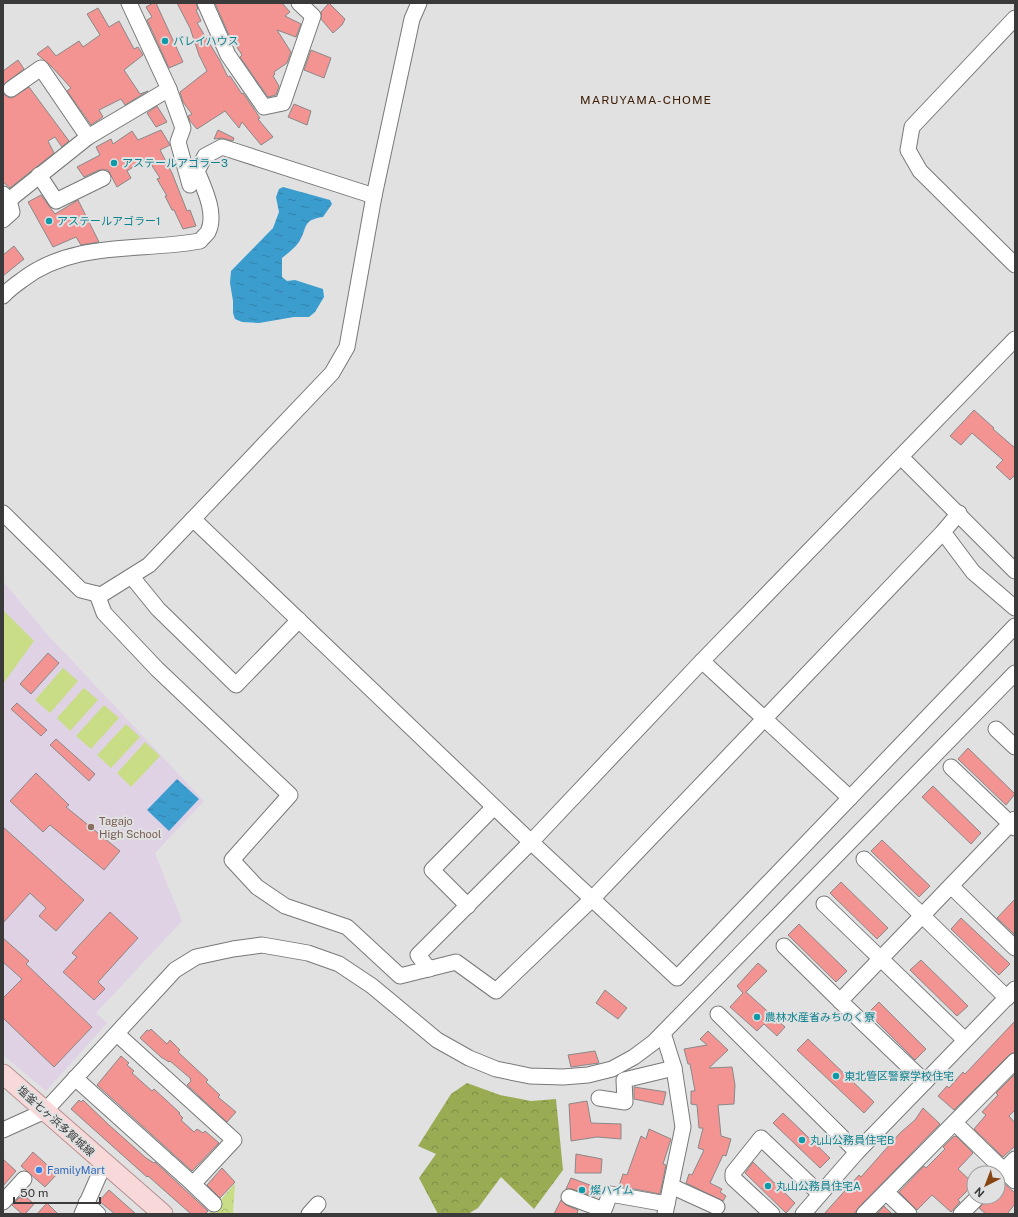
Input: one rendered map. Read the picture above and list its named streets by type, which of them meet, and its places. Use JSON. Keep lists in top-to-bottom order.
{
  "streets": {
    "main road": ["塩釜七ヶ浜多賀城線"]
  },
  "districts": ["MARUYAMA-CHOME"],
  "places": [
    "バレイハウス",
    "アステールアゴラー3",
    "アステールアゴラー1",
    "Tagajo High School",
    "農林水産省みちのく寮",
    "東北管区警察学校住宅",
    "丸山公務員住宅B",
    "FamilyMart",
    "丸山公務員住宅A",
    "燦ハイム"
  ],
  "scale_bar": "50 m",
  "north": "bottom left"
}
